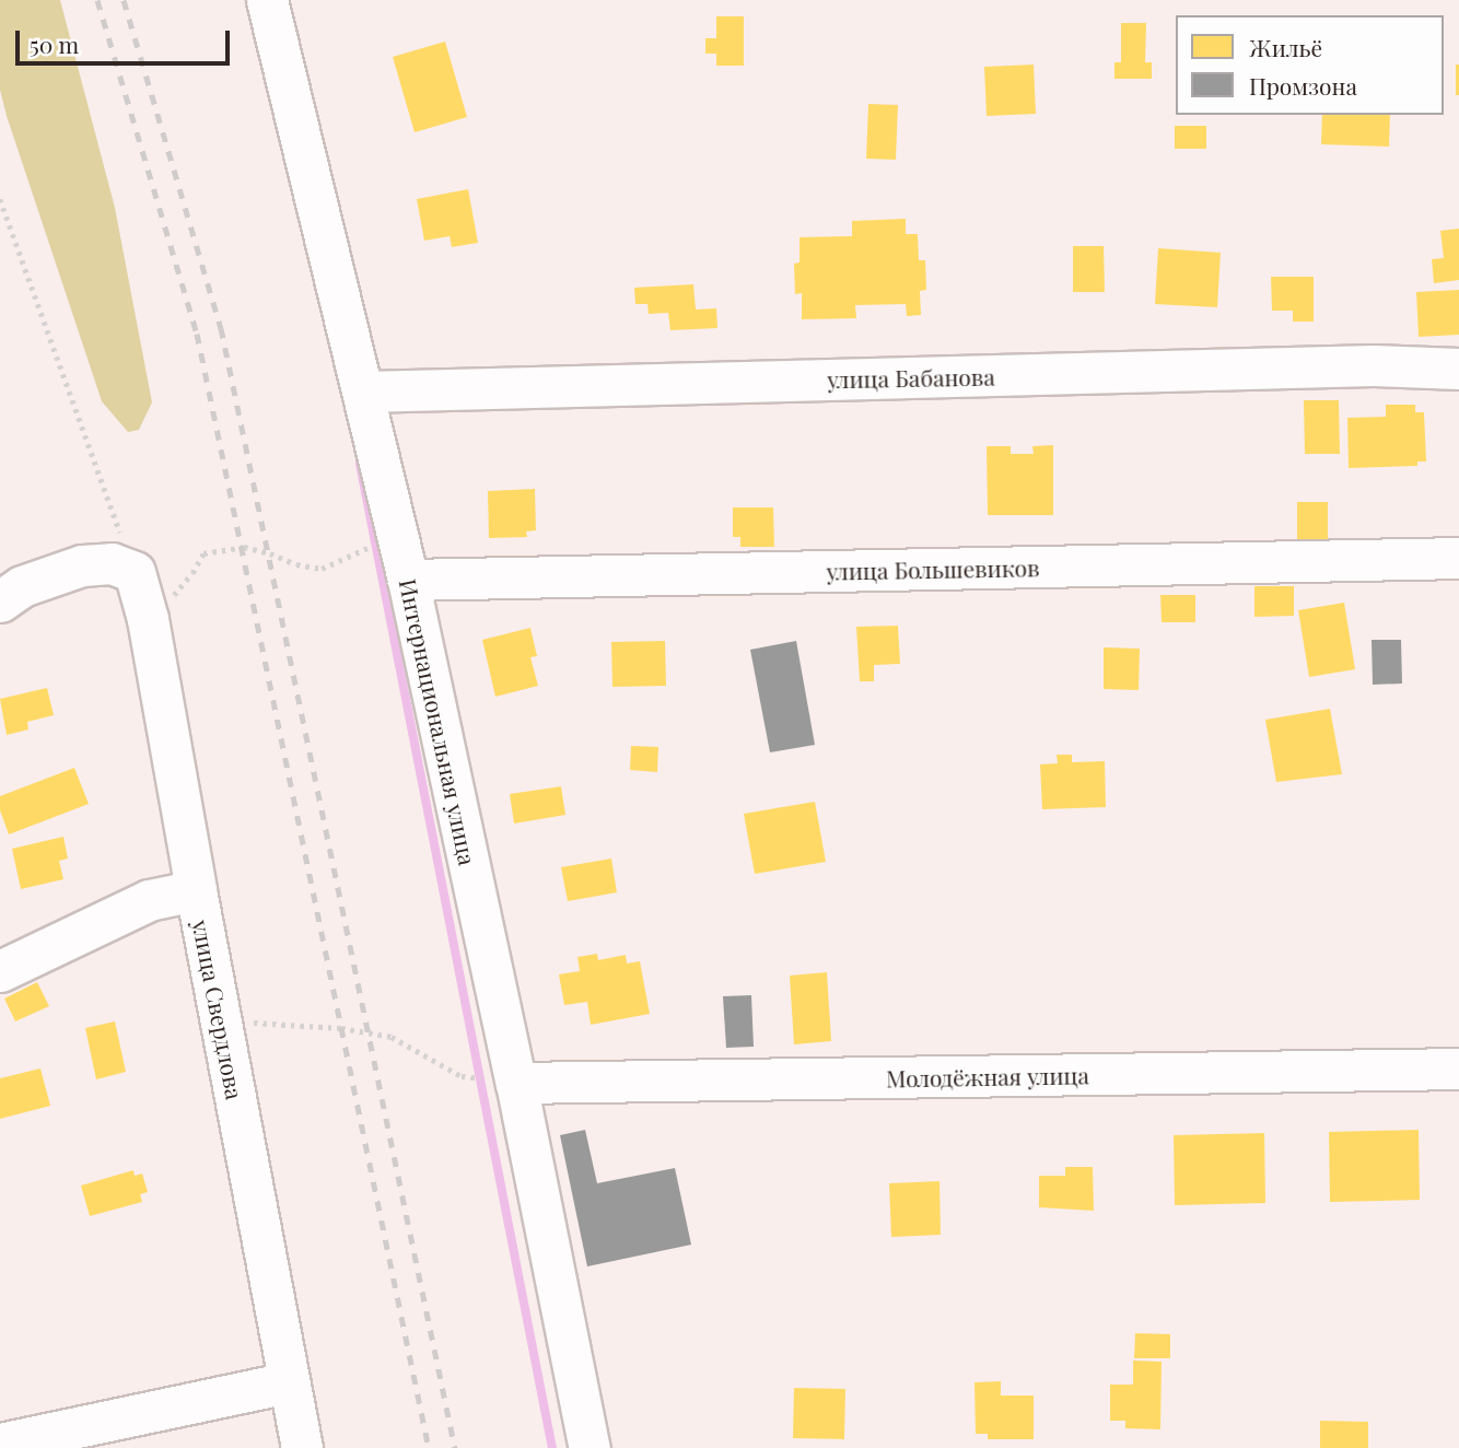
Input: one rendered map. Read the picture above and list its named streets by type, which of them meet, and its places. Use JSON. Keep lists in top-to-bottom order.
{
  "streets": {
    "street": [
      "улица Бабанова",
      "улица Большевиков",
      "Интернациональная улица",
      "улица Свердлова",
      "Молодёжная улица"
    ]
  },
  "crossings": [
    ["улица Бабанова", "Интернациональная улица"],
    ["улица Большевиков", "Интернациональная улица"],
    ["Интернациональная улица", "Молодёжная улица"]
  ],
  "legend": ["Жильё", "Промзона"],
  "scale_bar": "50 m"
}
